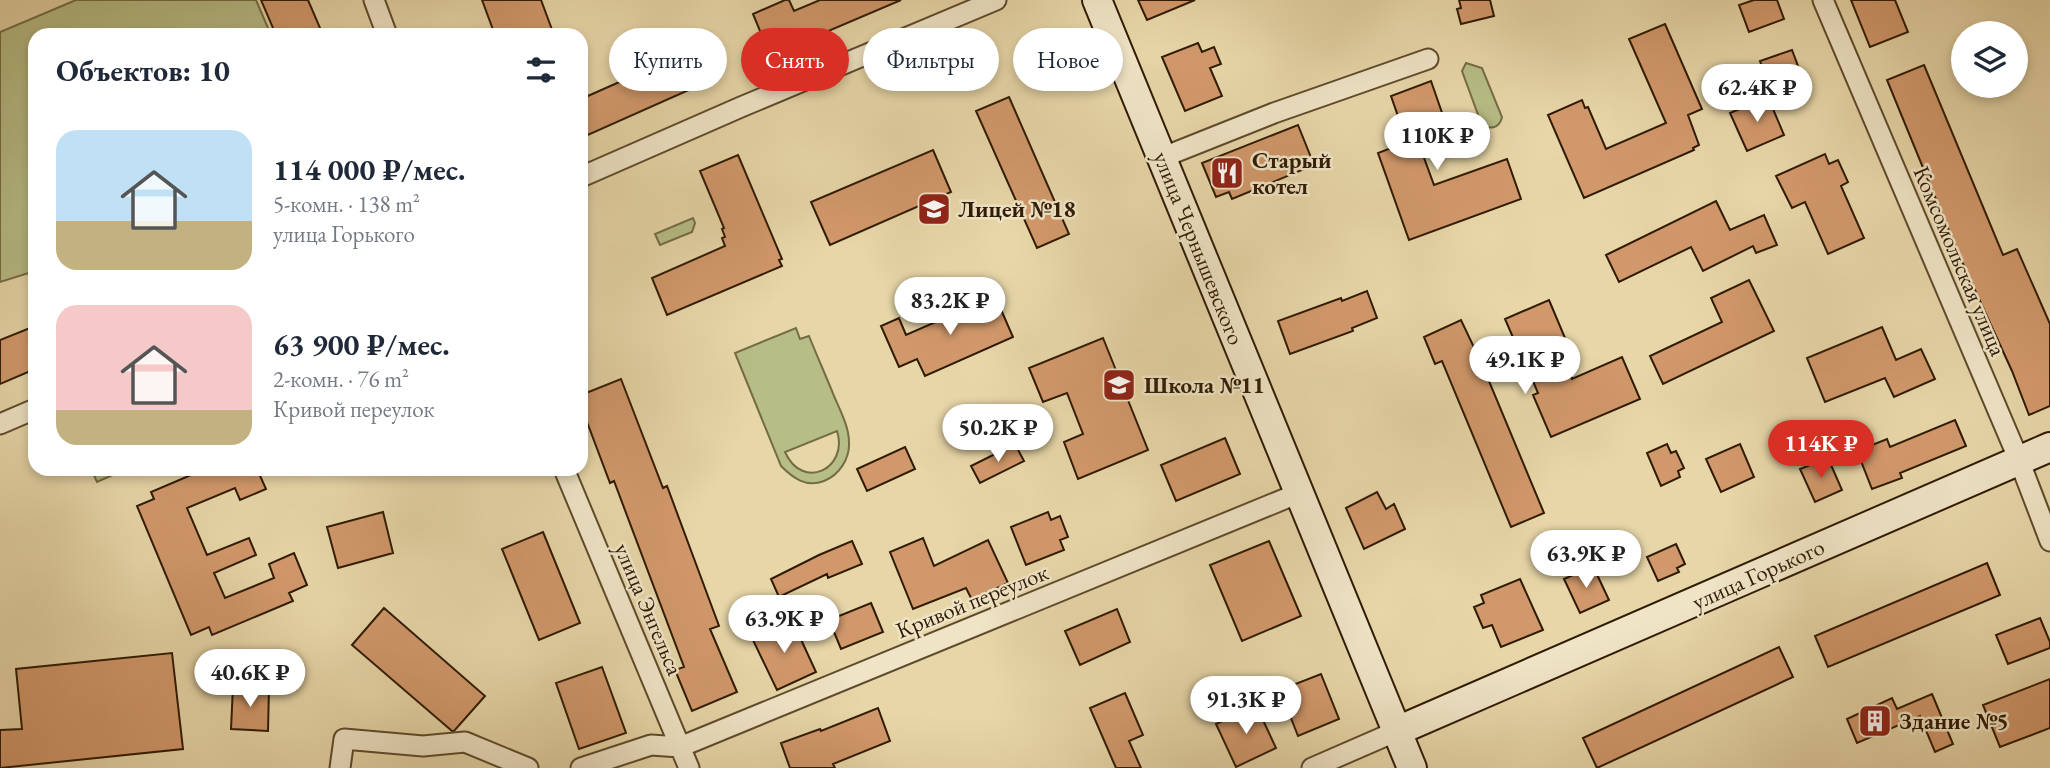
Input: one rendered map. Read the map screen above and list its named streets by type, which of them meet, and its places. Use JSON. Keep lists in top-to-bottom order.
{
  "streets": {
    "main road": ["улица Чернышевского", "улица Горького"],
    "street": ["Комсомольская улица", "Кривой переулок", "улица Энгельса"]
  },
  "crossings": [
    ["улица Чернышевского", "улица Горького"],
    ["улица Чернышевского", "Кривой переулок"],
    ["Комсомольская улица", "улица Горького"],
    ["Кривой переулок", "улица Энгельса"]
  ],
  "places": {
    "restaurant": ["Старый котел"],
    "school or university": ["Лицей №18", "Школа №11"],
    "building": ["Здание №5"]
  },
  "page": {
    "chip": [
      "Купить",
      "Снять",
      "Фильтры",
      "Новое"
    ],
    "heading": "Объектов: 10",
    "price": [
      "62.4K ₽",
      "110K ₽",
      "83.2K ₽",
      "49.1K ₽",
      "50.2K ₽",
      "114K ₽",
      "63.9K ₽",
      "63.9K ₽",
      "40.6K ₽",
      "91.3K ₽"
    ],
    "list": [
      {
        "name": "114 000 ₽/мес.",
        "note": "5-комн. · 138 m² · улица Горького"
      },
      {
        "name": "63 900 ₽/мес.",
        "note": "2-комн. · 76 m² · Кривой переулок"
      }
    ]
  }
}
